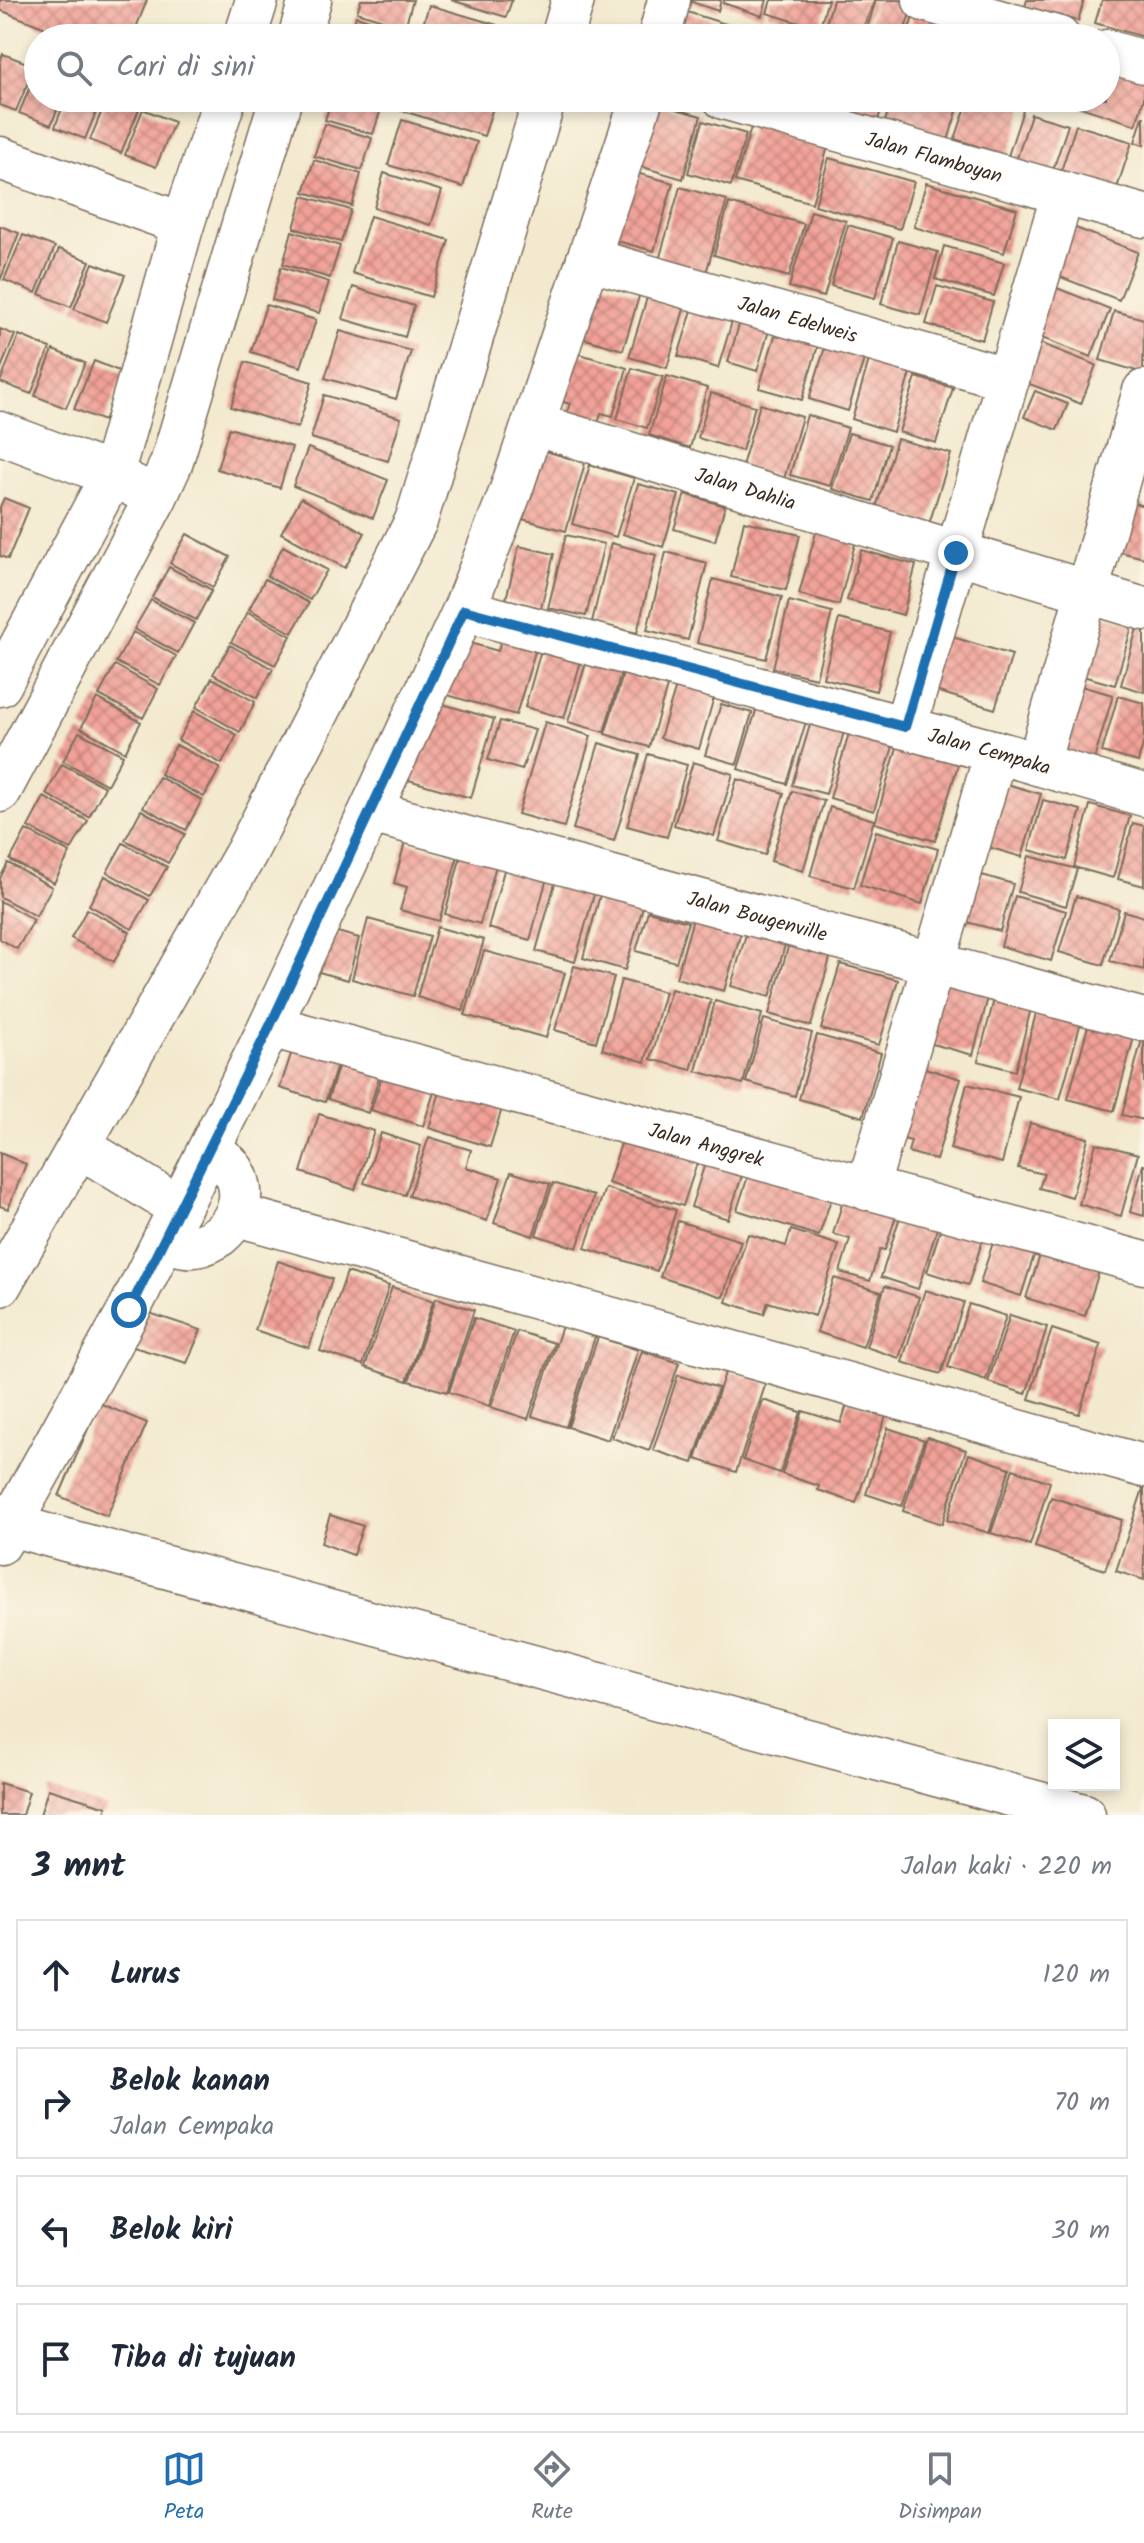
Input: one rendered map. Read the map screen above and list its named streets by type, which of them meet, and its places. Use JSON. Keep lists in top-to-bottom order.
{
  "streets": {
    "street": [
      "Jalan Flamboyan",
      "Jalan Edelweis",
      "Jalan Dahlia",
      "Jalan Cempaka",
      "Jalan Bougenville",
      "Jalan Anggrek"
    ]
  },
  "page": {
    "search": "Cari di sini",
    "heading": ["3 mnt", "Jalan kaki · 220 m"],
    "list": [
      ["Lurus", "120 m"],
      ["Belok kanan", "Jalan Cempaka", "70 m"],
      ["Belok kiri", "30 m"],
      "Tiba di tujuan"
    ],
    "nav": ["Peta", "Rute", "Disimpan"]
  }
}
